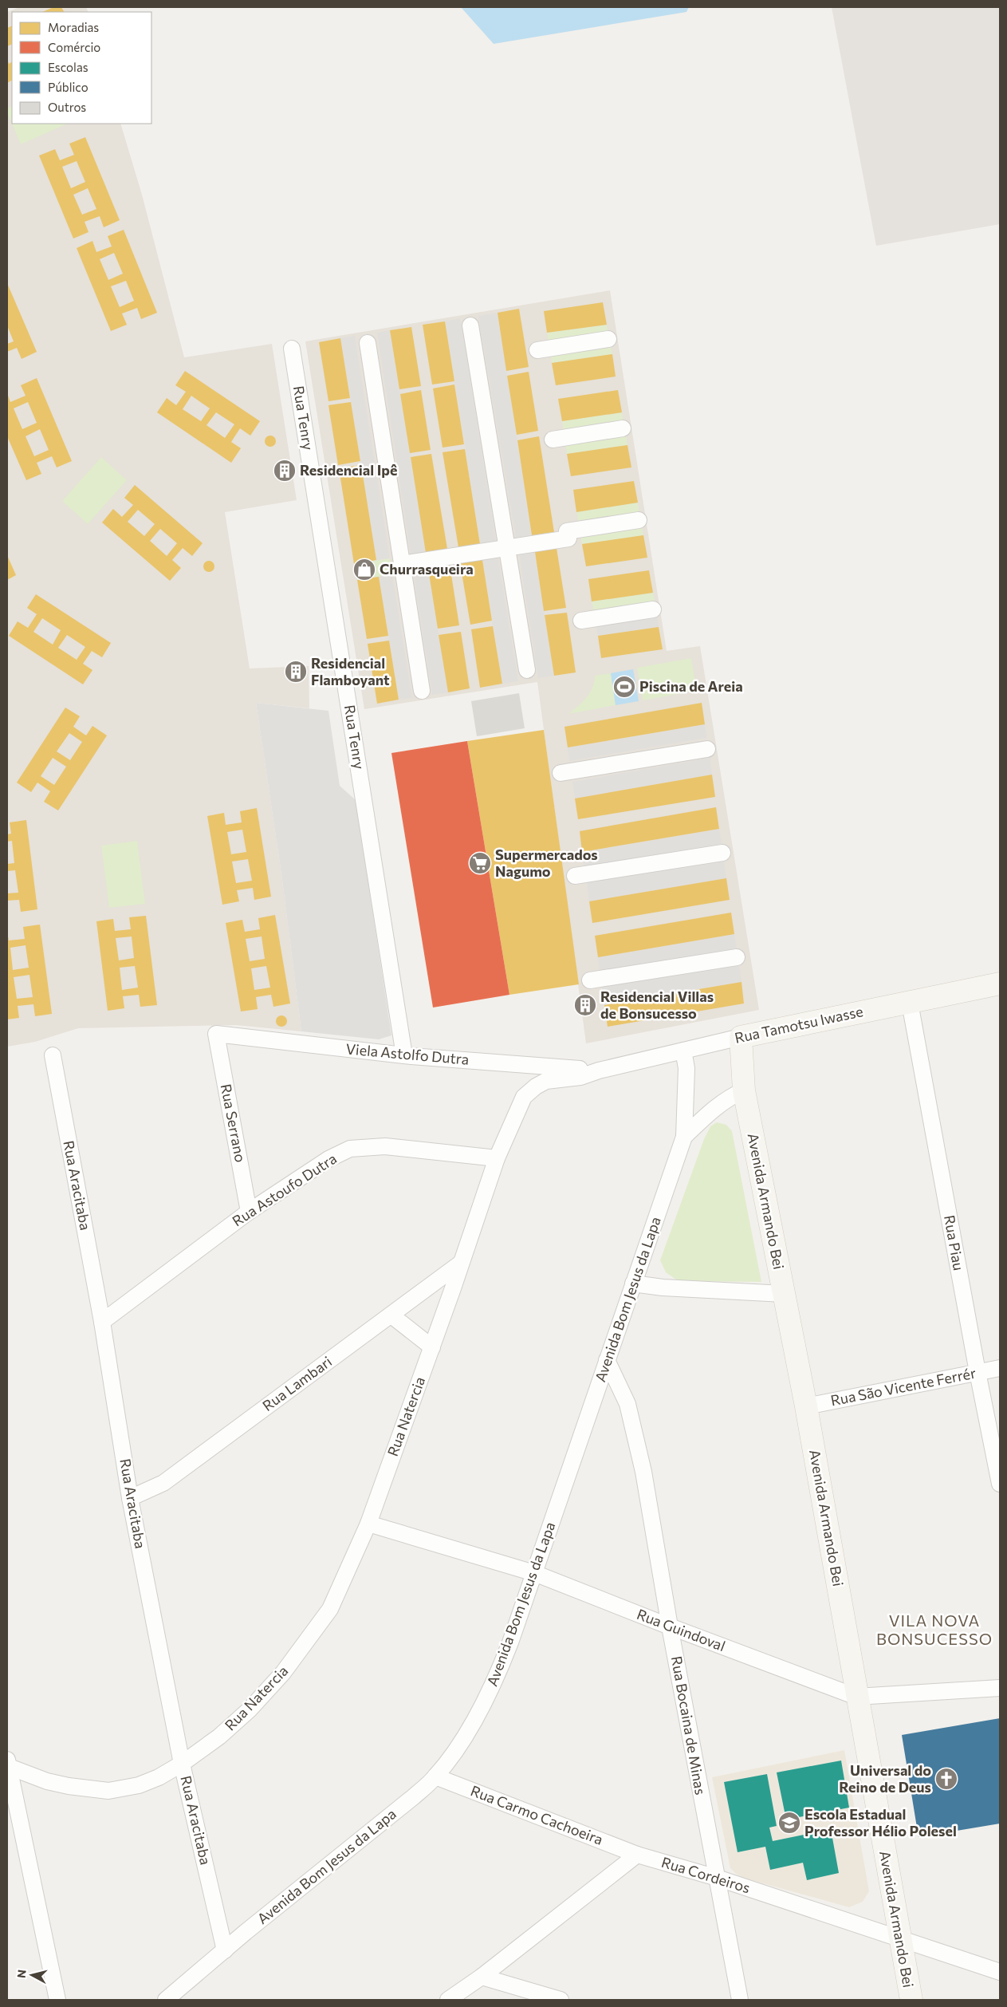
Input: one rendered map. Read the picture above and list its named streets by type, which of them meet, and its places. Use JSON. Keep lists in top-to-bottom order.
{
  "streets": {
    "street": [
      "Rua Tenry",
      "Rua Tamotsu Iwasse",
      "Viela Astolfo Dutra",
      "Rua Serrano",
      "Rua Aracitaba",
      "Rua Astoufo Dutra",
      "Avenida Armando Bei",
      "Rua Piau",
      "Avenida Bom Jesus da Lapa",
      "Rua Lambari",
      "Rua São Vicente Ferrér",
      "Rua Natercia",
      "Rua Guindoval",
      "Rua Bocaina de Minas",
      "Rua Carmo Cachoeira",
      "Rua Cordeiros"
    ]
  },
  "crossings": [
    ["Rua Tenry", "Viela Astolfo Dutra"],
    ["Rua Tamotsu Iwasse", "Viela Astolfo Dutra"],
    ["Rua Tamotsu Iwasse", "Avenida Armando Bei"],
    ["Rua Tamotsu Iwasse", "Rua Piau"],
    ["Rua Tamotsu Iwasse", "Avenida Bom Jesus da Lapa"],
    ["Rua Tamotsu Iwasse", "Rua Natercia"],
    ["Viela Astolfo Dutra", "Rua Serrano"],
    ["Viela Astolfo Dutra", "Rua Natercia"],
    ["Rua Serrano", "Rua Astoufo Dutra"],
    ["Rua Aracitaba", "Rua Astoufo Dutra"],
    ["Rua Aracitaba", "Avenida Bom Jesus da Lapa"],
    ["Rua Aracitaba", "Rua Lambari"],
    ["Rua Aracitaba", "Rua Natercia"],
    ["Rua Astoufo Dutra", "Rua Natercia"],
    ["Avenida Armando Bei", "Avenida Bom Jesus da Lapa"],
    ["Avenida Armando Bei", "Rua São Vicente Ferrér"],
    ["Avenida Armando Bei", "Rua Guindoval"],
    ["Avenida Armando Bei", "Rua Cordeiros"],
    ["Rua Piau", "Rua São Vicente Ferrér"],
    ["Avenida Bom Jesus da Lapa", "Rua Guindoval"],
    ["Avenida Bom Jesus da Lapa", "Rua Bocaina de Minas"],
    ["Avenida Bom Jesus da Lapa", "Rua Carmo Cachoeira"],
    ["Rua Lambari", "Rua Natercia"],
    ["Rua Natercia", "Rua Guindoval"],
    ["Rua Guindoval", "Rua Bocaina de Minas"],
    ["Rua Bocaina de Minas", "Rua Cordeiros"],
    ["Rua Carmo Cachoeira", "Rua Cordeiros"]
  ],
  "districts": ["VILA NOVA BONSUCESSO"],
  "places": {
    "building": ["Residencial Ipê", "Residencial Flamboyant", "Residencial Villas de Bonsucesso"],
    "shop": ["Churrasqueira"],
    "sports": ["Piscina de Areia"],
    "supermarket": ["Supermercados Nagumo"],
    "church": ["Universal do Reino de Deus"],
    "school or university": ["Escola Estadual Professor Hélio Polesel"]
  },
  "legend": [
    "Moradias",
    "Comércio",
    "Escolas",
    "Público",
    "Outros"
  ],
  "north": "left"
}
